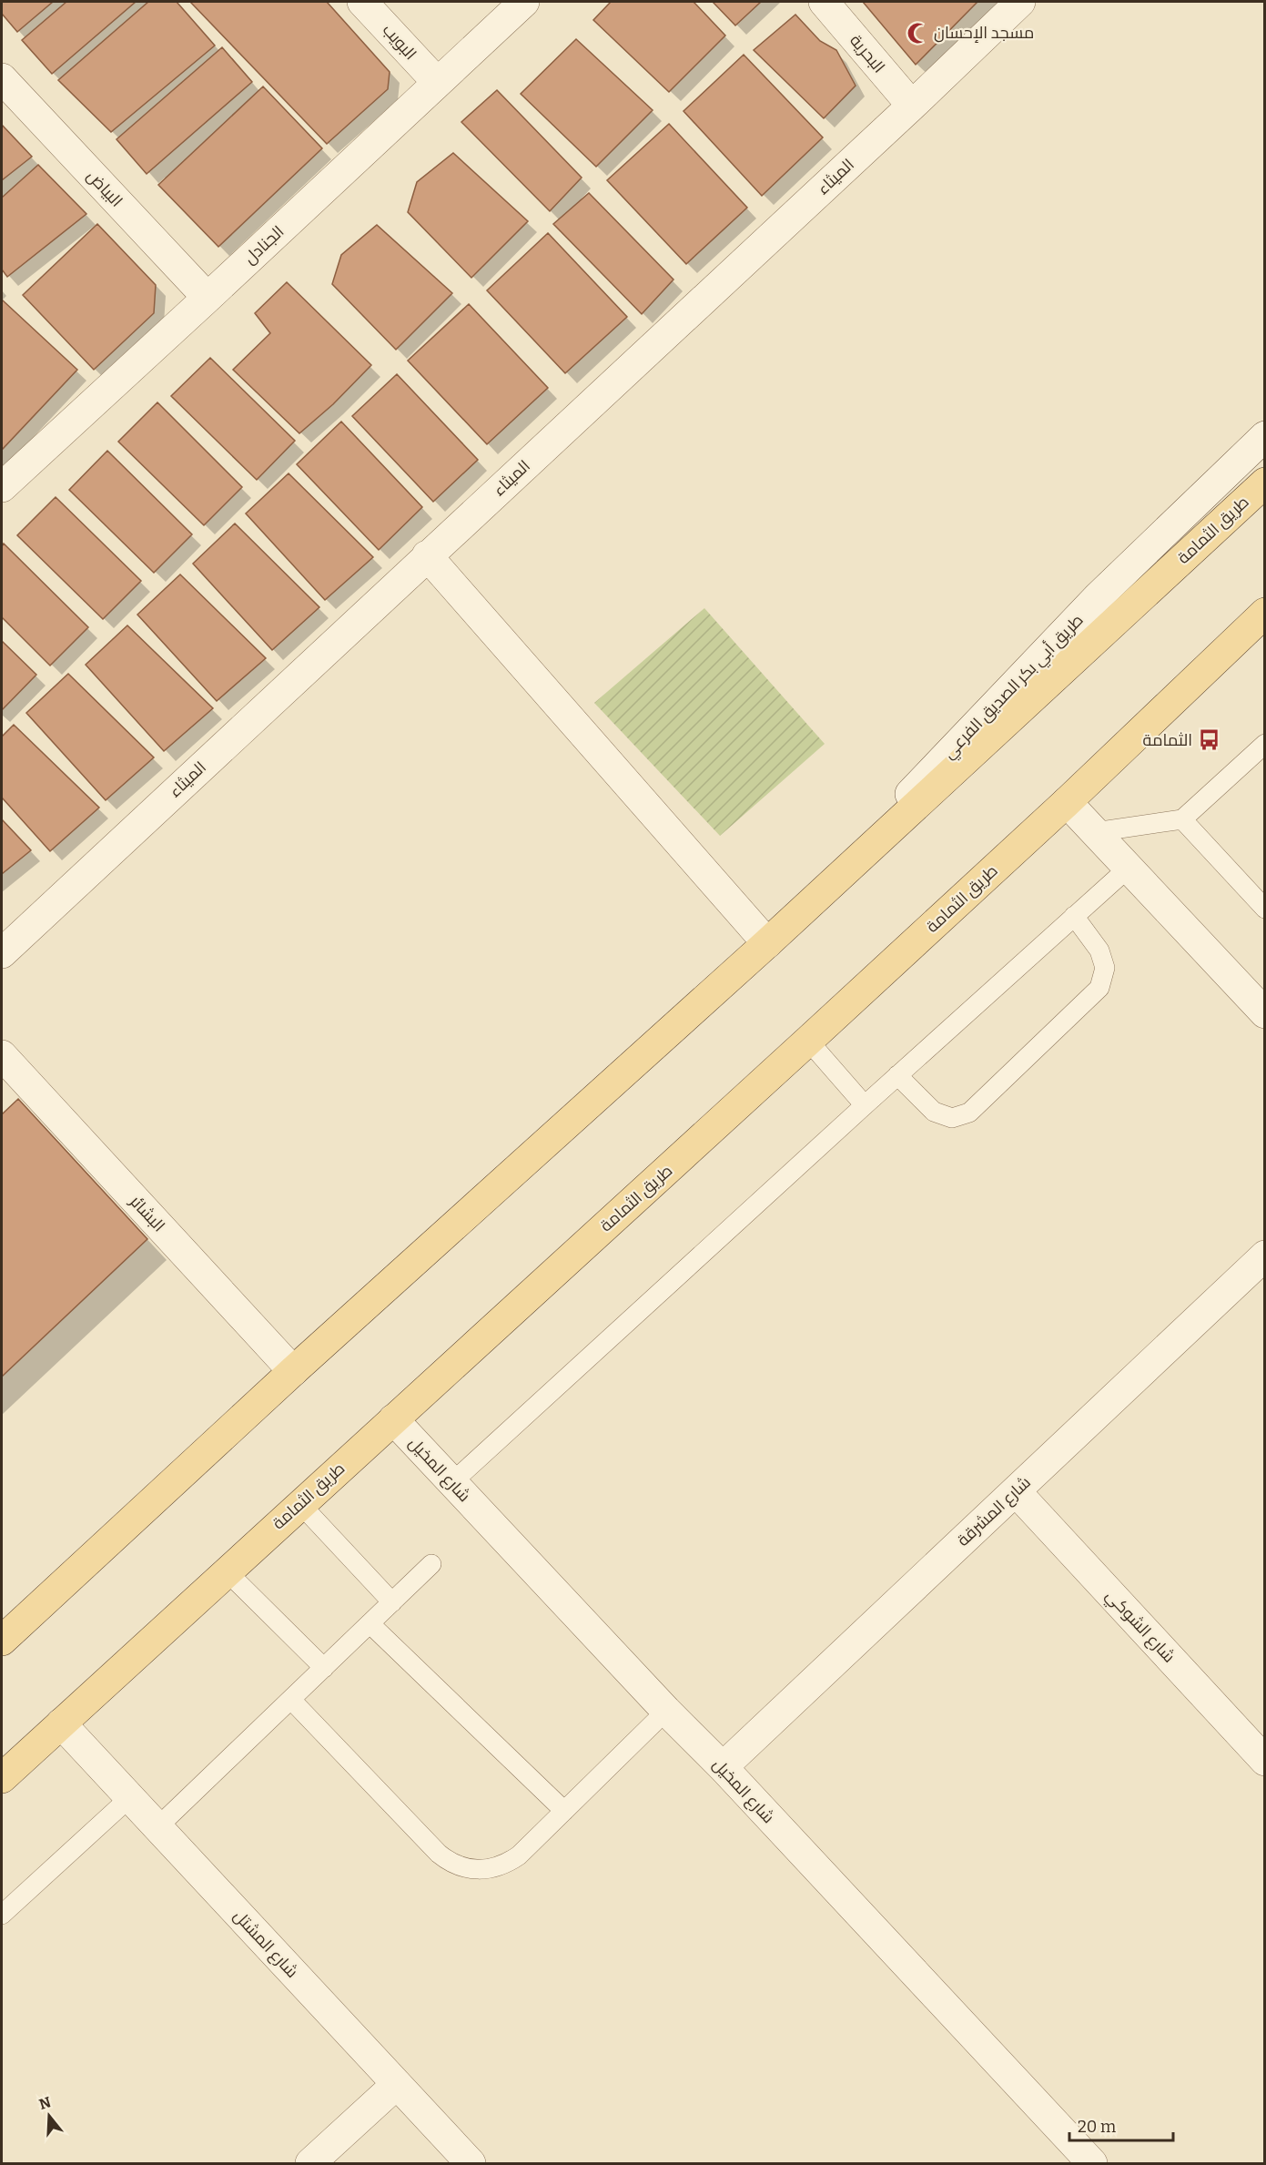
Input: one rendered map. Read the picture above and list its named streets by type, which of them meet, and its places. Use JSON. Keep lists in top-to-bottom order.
{
  "streets": {
    "main road": ["طريق الثمامة"],
    "street": [
      "البويب",
      "البحرية",
      "الميثاء",
      "البياض",
      "الجنادل",
      "طريق أبي بكر الصديق الفرعي",
      "البشائر",
      "شارع المخيل",
      "شارع المشرقة",
      "شارع الشوكي",
      "شارع المشتل"
    ]
  },
  "crossings": [
    ["البويب", "الجنادل"],
    ["البحرية", "الميثاء"],
    ["البياض", "الجنادل"],
    ["طريق الثمامة", "طريق أبي بكر الصديق الفرعي"],
    ["طريق الثمامة", "البشائر"],
    ["طريق الثمامة", "شارع المخيل"],
    ["طريق الثمامة", "شارع المشتل"],
    ["شارع المخيل", "شارع المشرقة"],
    ["شارع المشرقة", "شارع الشوكي"]
  ],
  "places": {
    "mosque": ["مسجد الإحسان"],
    "bus stop": ["الثمامة"]
  },
  "scale_bar": "20 m",
  "north": "top"
}
